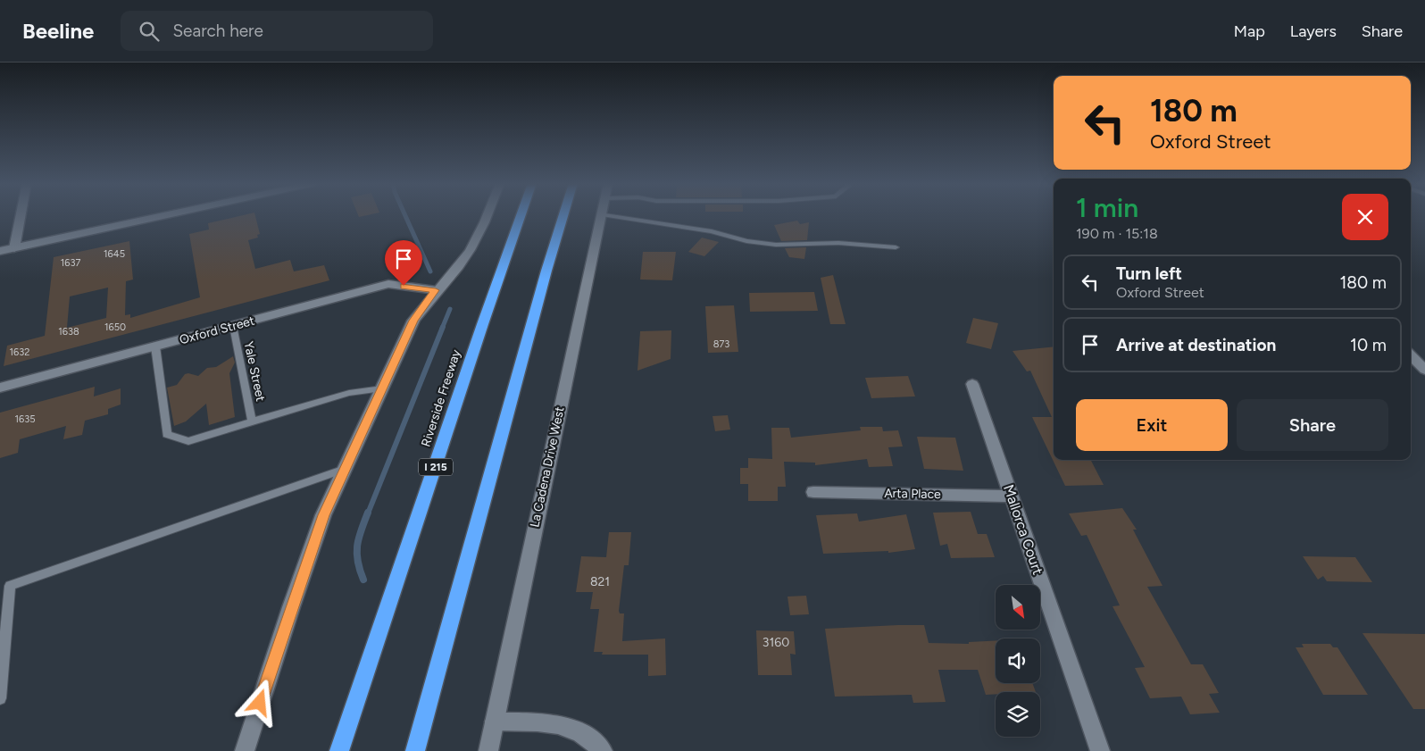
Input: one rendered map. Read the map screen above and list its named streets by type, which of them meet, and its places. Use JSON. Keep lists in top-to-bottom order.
{
  "streets": {
    "highway": ["Riverside Freeway", "I 215"],
    "street": [
      "Oxford Street",
      "La Cadena Drive West",
      "Arta Place",
      "Mallorca Court"
    ],
    "lane": ["Yale Street"]
  },
  "crossings": [
    ["Oxford Street", "Yale Street"],
    ["Arta Place", "Mallorca Court"]
  ],
  "house_numbers": [
    "1645",
    "1637",
    "1650",
    "1638",
    "873",
    "1632",
    "1635",
    "821",
    "3160"
  ],
  "north": "bottom right",
  "page": {
    "header": "Beeline",
    "search": "Search here",
    "nav": ["Map", "Layers", "Share"],
    "turn": ["180 m", "Oxford Street"],
    "heading": ["1 min", "190 m · 15:18"],
    "list": [
      {
        "name": "Turn left",
        "note": "Oxford Street",
        "value": "180 m"
      },
      {
        "name": "Arrive at destination",
        "value": "10 m"
      }
    ],
    "buttons": ["Exit", "Share"]
  }
}
